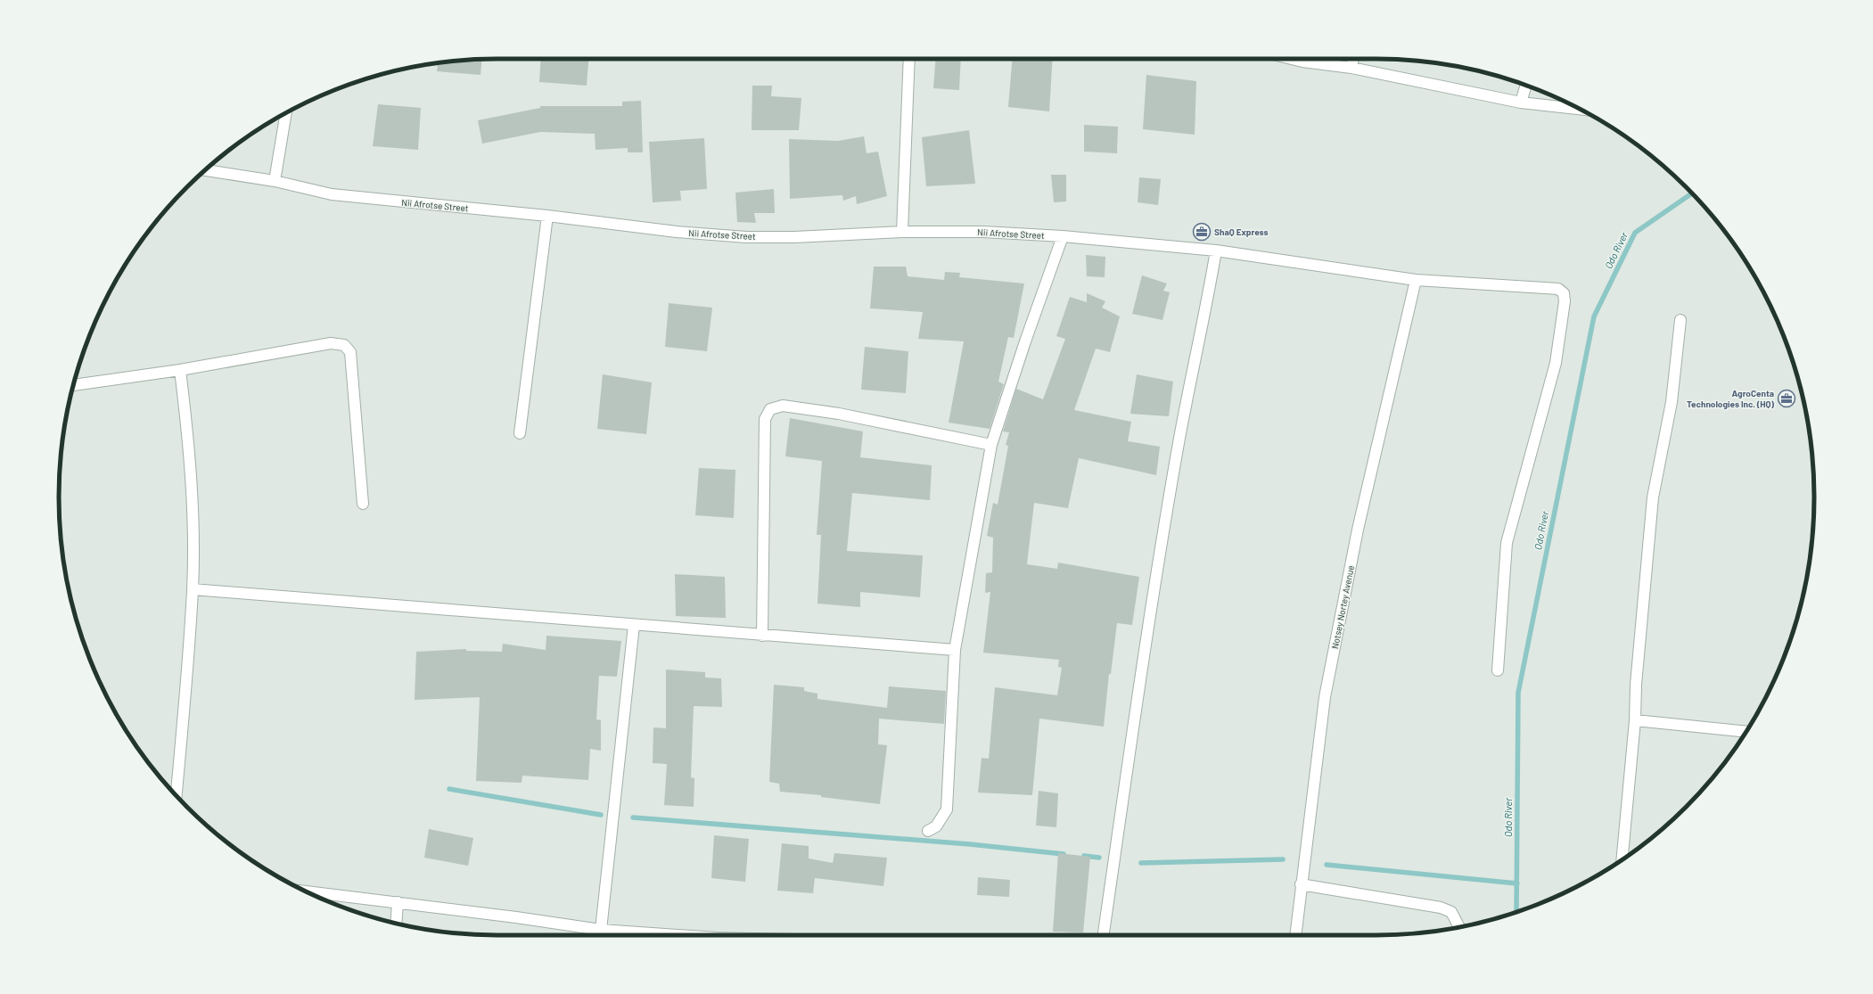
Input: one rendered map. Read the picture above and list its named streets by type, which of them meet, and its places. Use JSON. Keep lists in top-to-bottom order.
{
  "streets": {
    "street": ["Nii Afrotse Street", "Notsey Nortey Avenue"]
  },
  "crossings": [
    ["Nii Afrotse Street", "Notsey Nortey Avenue"]
  ],
  "water": ["Odo River"],
  "places": {
    "office": ["ShaQ Express", "AgroCenta Technologies Inc. (HQ)"]
  }
}
